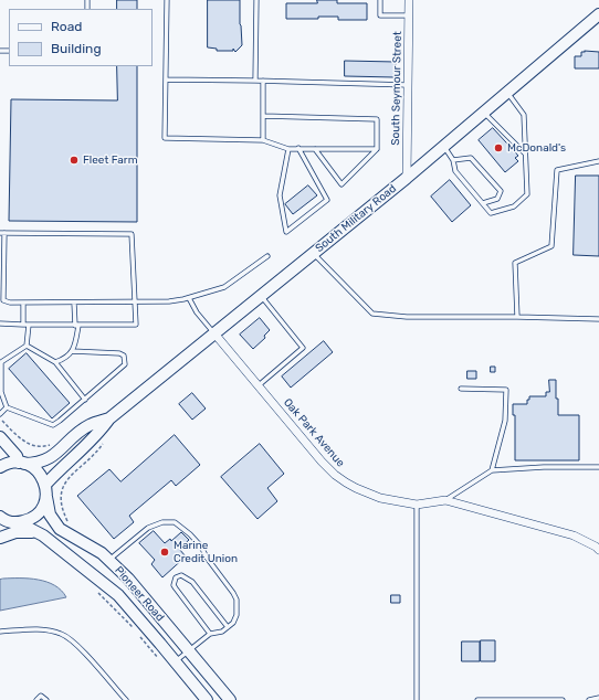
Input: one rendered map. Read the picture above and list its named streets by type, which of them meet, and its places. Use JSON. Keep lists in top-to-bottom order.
{
  "streets": {
    "main road": ["South Military Road", "Pioneer Road"],
    "street": ["South Seymour Street", "Oak Park Avenue"]
  },
  "crossings": [
    ["South Seymour Street", "South Military Road"],
    ["South Military Road", "Oak Park Avenue"],
    ["South Military Road", "Pioneer Road"]
  ],
  "places": ["McDonald's", "Fleet Farm", "Marine Credit Union"],
  "legend": ["Road", "Building"]
}
